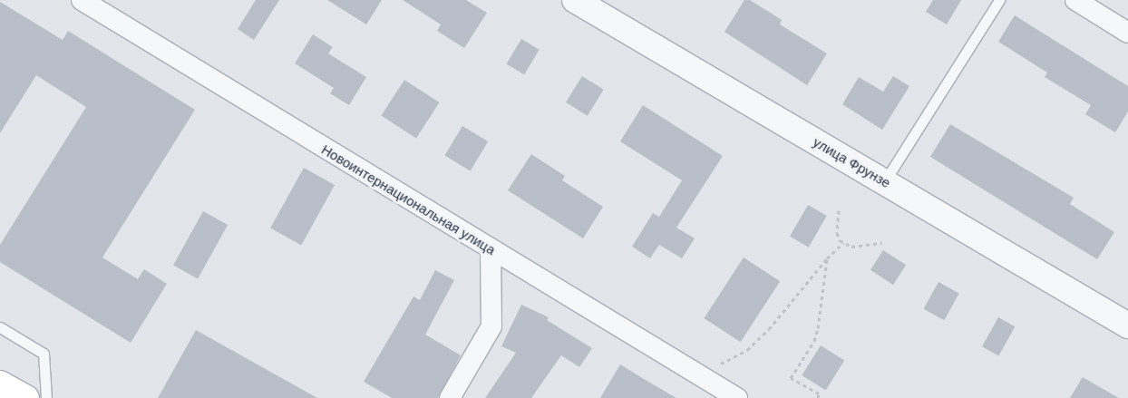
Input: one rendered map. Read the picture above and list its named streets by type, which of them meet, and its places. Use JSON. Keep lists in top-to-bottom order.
{
  "streets": {
    "street": ["улица Фрунзе", "Новоинтернациональная улица"]
  }
}
